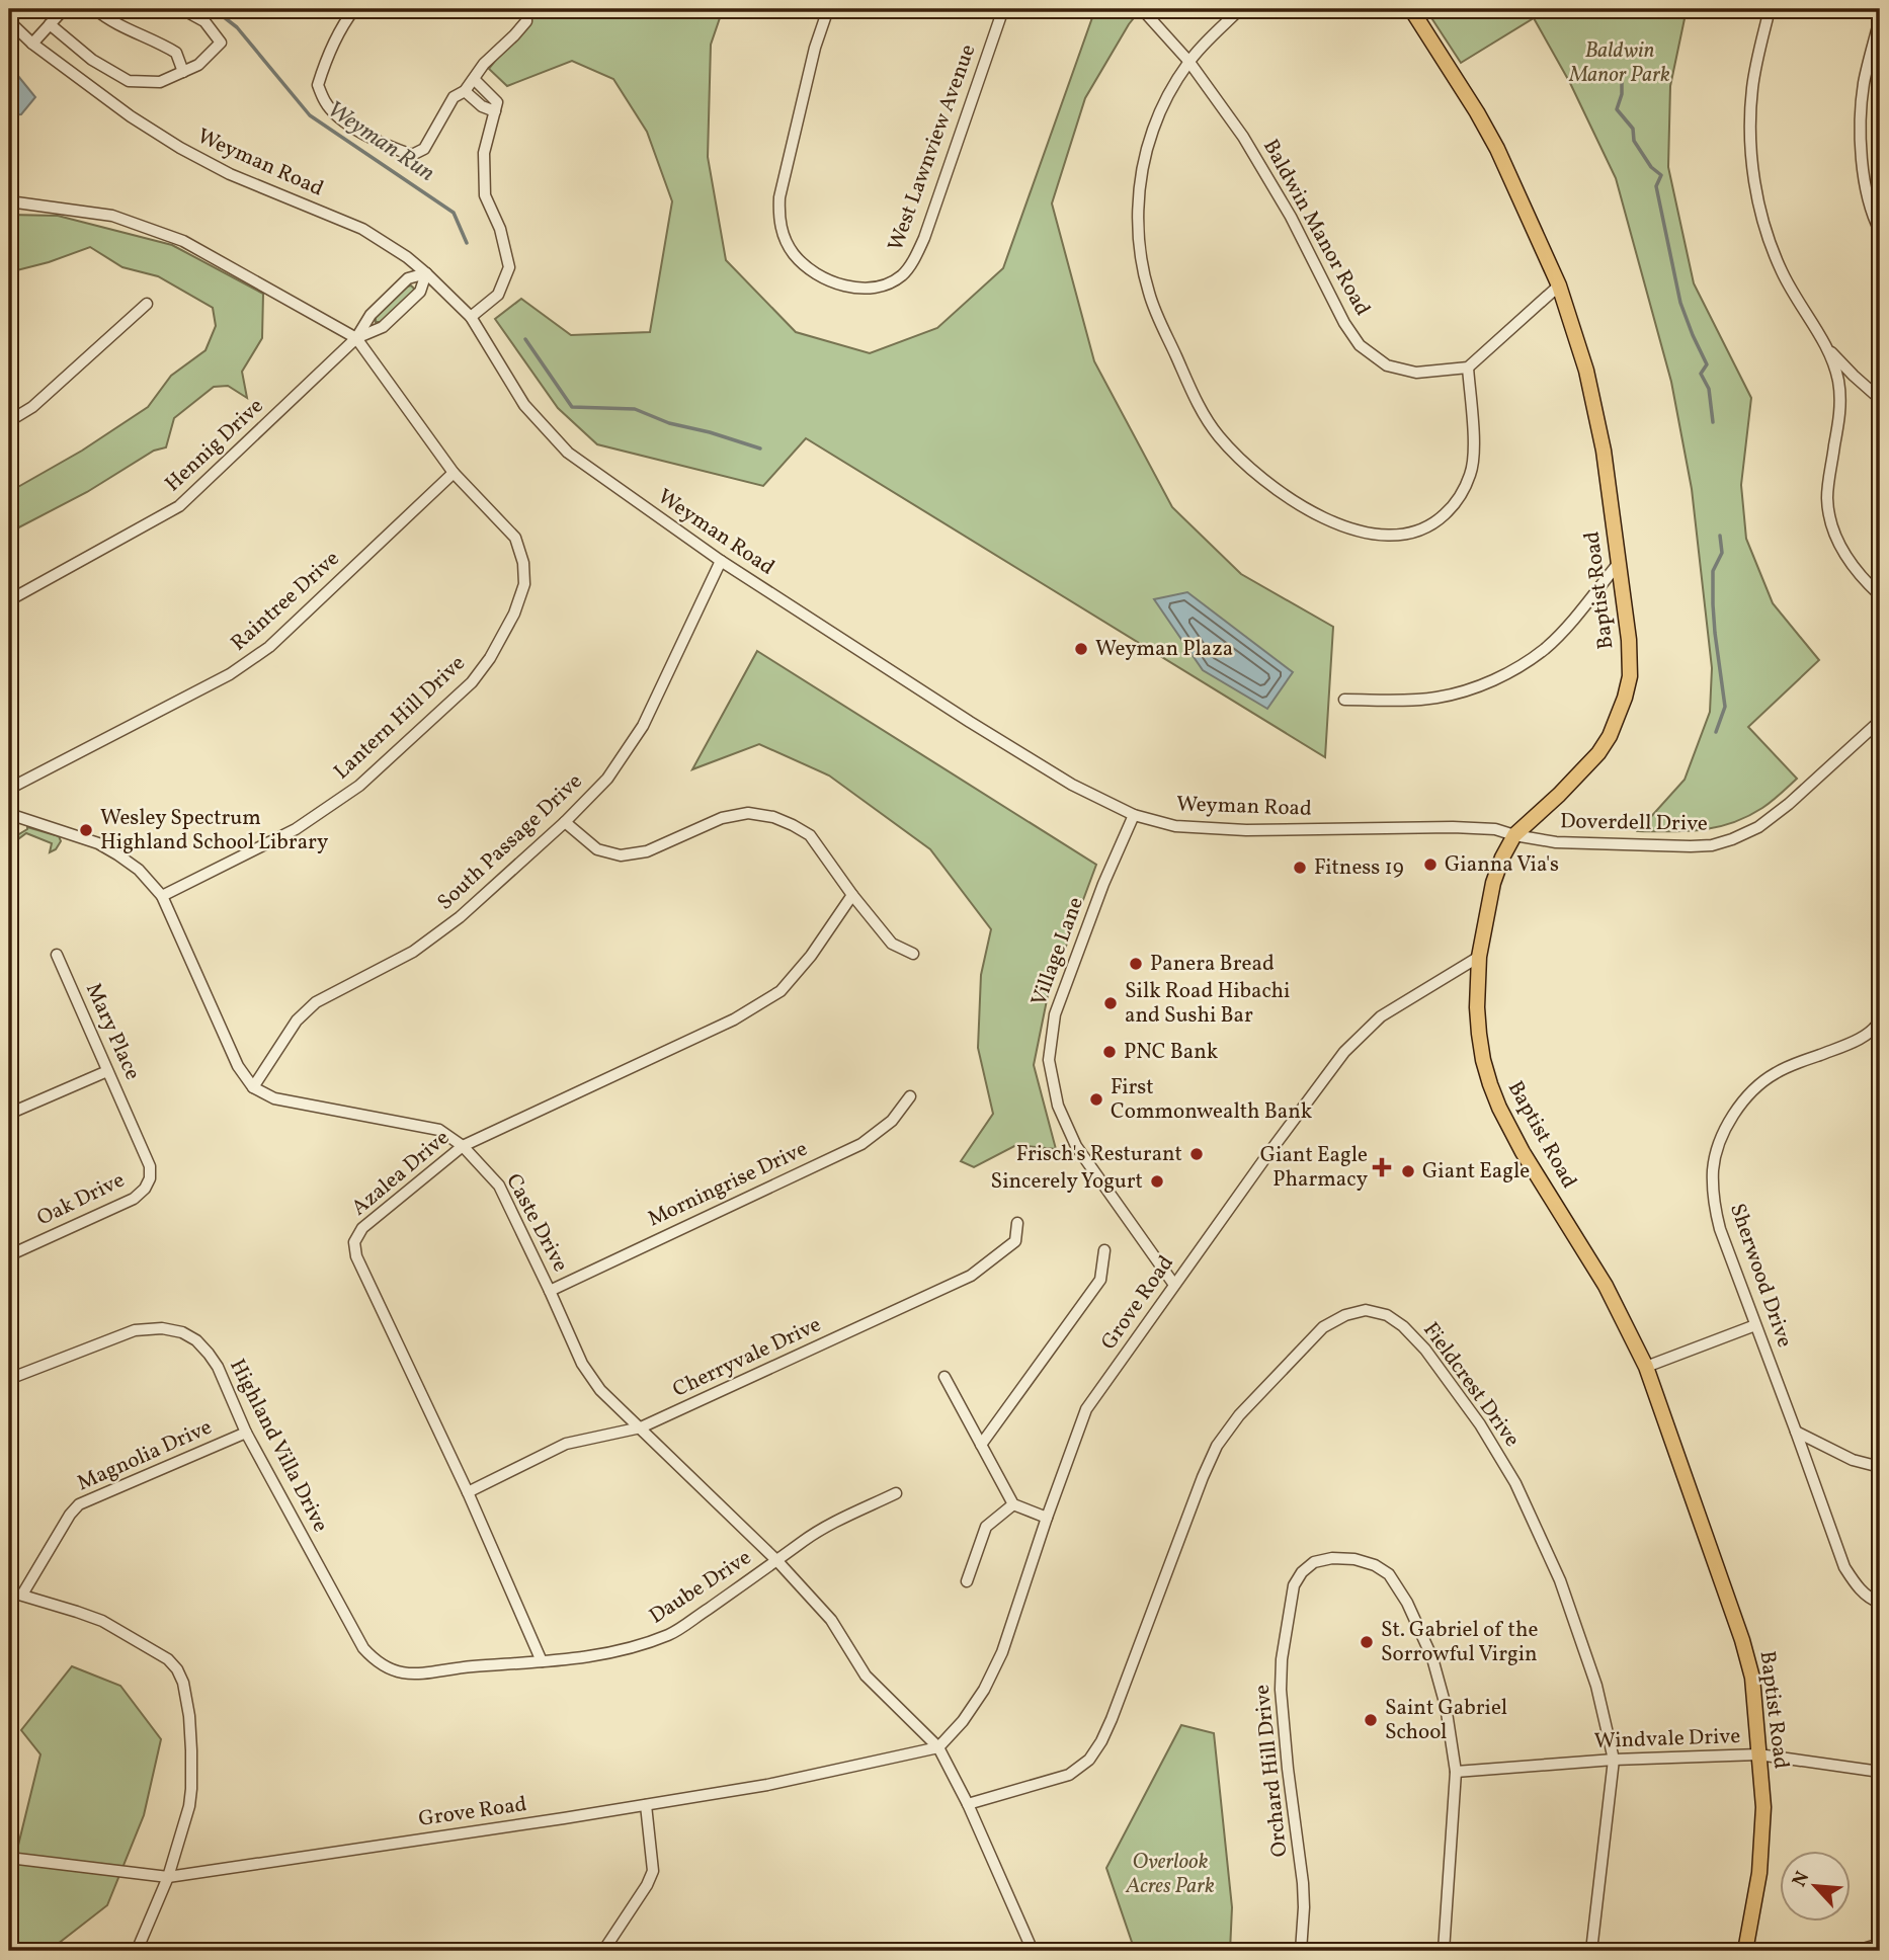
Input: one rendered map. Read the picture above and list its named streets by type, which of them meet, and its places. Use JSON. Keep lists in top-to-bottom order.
{
  "streets": {
    "main road": ["Baptist Road"],
    "street": [
      "West Lawnview Avenue",
      "Weyman Road",
      "Baldwin Manor Road",
      "Hennig Drive",
      "Raintree Drive",
      "Lantern Hill Drive",
      "Doverdell Drive",
      "South Passage Drive",
      "Village Lane",
      "Mary Place",
      "Azalea Drive",
      "Morningrise Drive",
      "Oak Drive",
      "Caste Drive",
      "Sherwood Drive",
      "Grove Road",
      "Cherryvale Drive",
      "Fieldcrest Drive",
      "Highland Villa Drive",
      "Magnolia Drive",
      "Daube Drive",
      "Windvale Drive",
      "Orchard Hill Drive"
    ]
  },
  "crossings": [
    ["Weyman Road", "Hennig Drive"],
    ["Weyman Road", "Baptist Road"],
    ["Weyman Road", "Doverdell Drive"],
    ["Weyman Road", "South Passage Drive"],
    ["Weyman Road", "Village Lane"],
    ["Hennig Drive", "Lantern Hill Drive"],
    ["Baptist Road", "Doverdell Drive"],
    ["Baptist Road", "Grove Road"],
    ["Baptist Road", "Windvale Drive"],
    ["Raintree Drive", "Lantern Hill Drive"],
    ["South Passage Drive", "Caste Drive"],
    ["Village Lane", "Grove Road"],
    ["Mary Place", "Oak Drive"],
    ["Azalea Drive", "Caste Drive"],
    ["Azalea Drive", "Cherryvale Drive"],
    ["Azalea Drive", "Daube Drive"],
    ["Morningrise Drive", "Caste Drive"],
    ["Caste Drive", "Grove Road"],
    ["Caste Drive", "Cherryvale Drive"],
    ["Caste Drive", "Fieldcrest Drive"],
    ["Caste Drive", "Daube Drive"],
    ["Fieldcrest Drive", "Windvale Drive"],
    ["Highland Villa Drive", "Magnolia Drive"],
    ["Highland Villa Drive", "Daube Drive"],
    ["Windvale Drive", "Orchard Hill Drive"]
  ],
  "water": ["Weyman Run"],
  "parks": ["Baldwin Manor Park", "Overlook Acres Park"],
  "places": {
    "other": [
      "Weyman Plaza",
      "Wesley Spectrum Highland School Library",
      "Gianna Via's",
      "Fitness 19",
      "Panera Bread",
      "Silk Road Hibachi and Sushi Bar",
      "PNC Bank",
      "First Commonwealth Bank",
      "Frisch's Resturant",
      "Giant Eagle",
      "Sincerely Yogurt",
      "St. Gabriel of the Sorrowful Virgin",
      "Saint Gabriel School"
    ],
    "health": ["Giant Eagle Pharmacy"]
  },
  "north": "top left"
}
